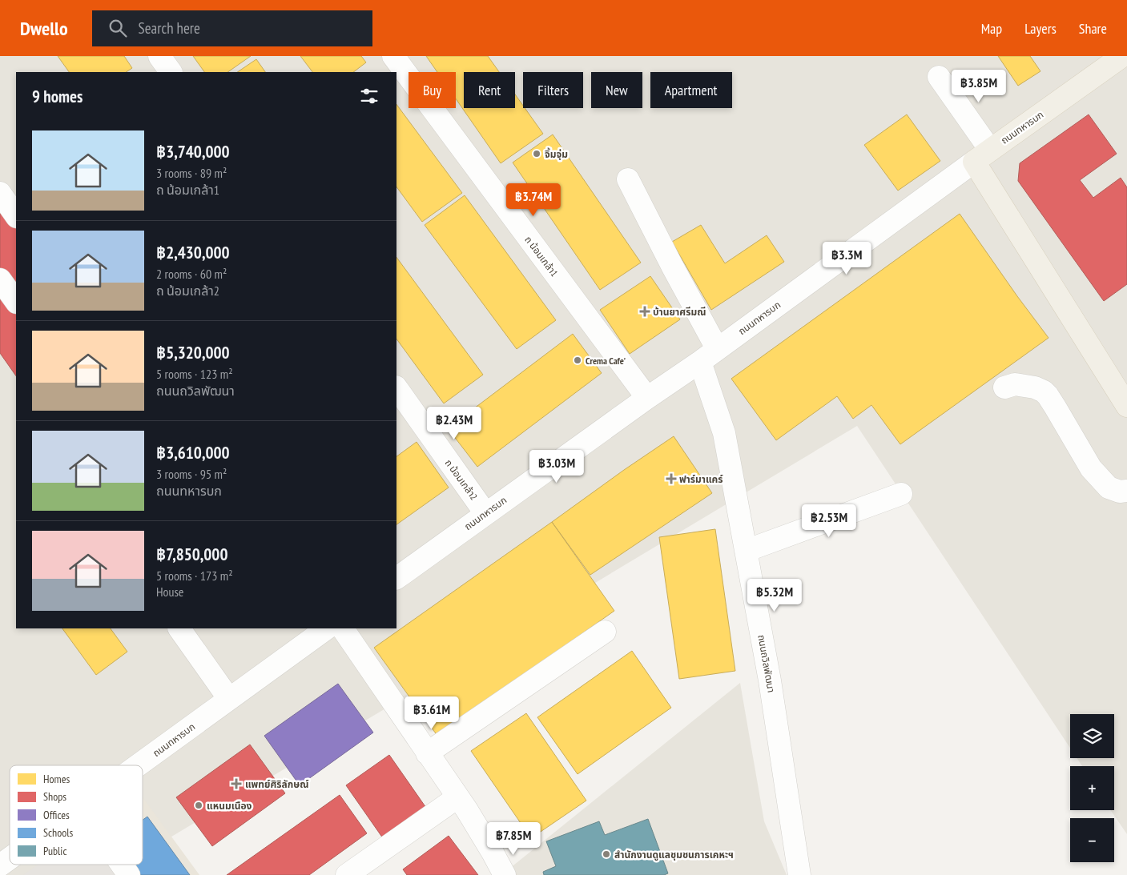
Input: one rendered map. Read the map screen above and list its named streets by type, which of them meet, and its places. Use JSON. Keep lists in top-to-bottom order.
{
  "streets": {
    "main road": ["ถนนทหารบก"],
    "street": ["ถ น้อมเกล้า1", "ถ น้อมเกล้า2", "ถนนถวิลพัฒนา"]
  },
  "crossings": [
    ["ถนนทหารบก", "ถ น้อมเกล้า1"],
    ["ถนนทหารบก", "ถ น้อมเกล้า2"],
    ["ถนนทหารบก", "ถนนถวิลพัฒนา"]
  ],
  "places": {
    "other": [
      "จิ้มจุ่ม",
      "Crema Cafe'",
      "แหนมเนือง",
      "สำนักงานดูแลชุมชนการเคหะฯ"
    ],
    "health": ["บ้านยาศรีมณี", "ฟาร์มาแคร์", "แพทย์ศิริลักษณ์"]
  },
  "legend": [
    "Homes",
    "Shops",
    "Offices",
    "Schools",
    "Public"
  ],
  "page": {
    "header": "Dwello",
    "search": "Search here",
    "nav": ["Map", "Layers", "Share"],
    "price": [
      "฿3.85M",
      "฿3.74M",
      "฿3.3M",
      "฿2.43M",
      "฿3.03M",
      "฿2.53M",
      "฿5.32M",
      "฿3.61M",
      "฿7.85M"
    ],
    "chip": [
      "Buy",
      "Rent",
      "Filters",
      "New",
      "Apartment"
    ],
    "heading": "9 homes",
    "list": [
      {
        "name": "฿3,740,000",
        "note": "3 rooms · 89 m² · ถ น้อมเกล้า1"
      },
      {
        "name": "฿2,430,000",
        "note": "2 rooms · 60 m² · ถ น้อมเกล้า2"
      },
      {
        "name": "฿5,320,000",
        "note": "5 rooms · 123 m² · ถนนถวิลพัฒนา"
      },
      {
        "name": "฿3,610,000",
        "note": "3 rooms · 95 m² · ถนนทหารบก"
      },
      {
        "name": "฿7,850,000",
        "note": "5 rooms · 173 m² · House"
      }
    ],
    "map_buttons": ["+", "−"]
  }
}
